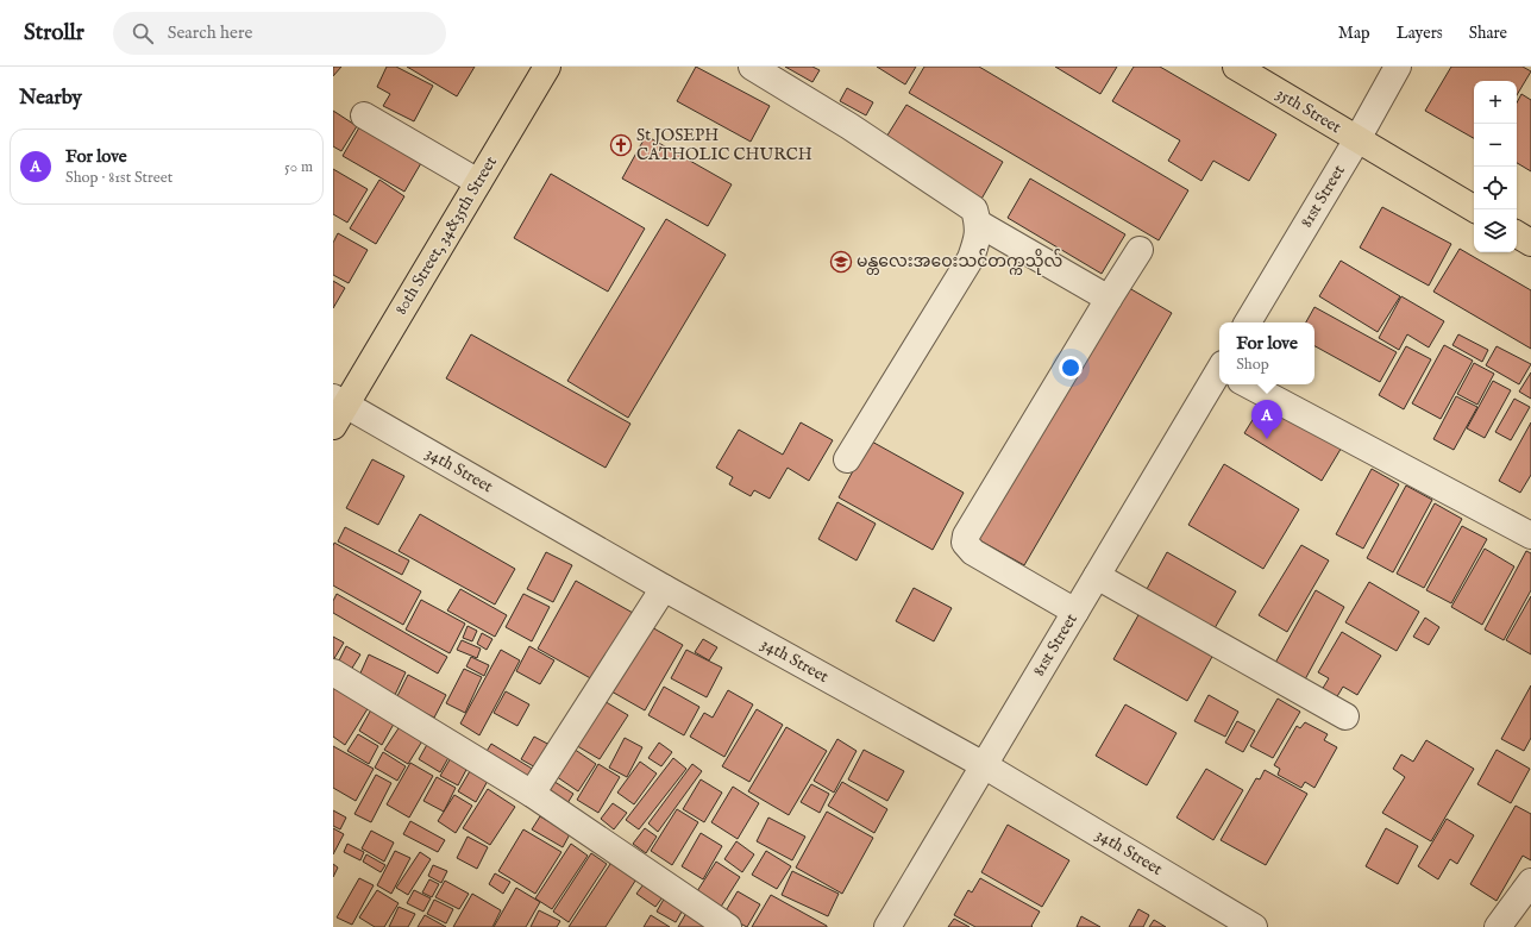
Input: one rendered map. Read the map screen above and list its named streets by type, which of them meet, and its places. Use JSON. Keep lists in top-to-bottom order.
{
  "streets": {
    "main road": ["35th Street", "80th Street, 34&35th Street"],
    "street": ["81st Street", "34th Street"]
  },
  "crossings": [
    ["35th Street", "81st Street"],
    ["81st Street", "34th Street"],
    ["80th Street, 34&35th Street", "34th Street"]
  ],
  "places": {
    "church": ["St JOSEPH CATHOLIC CHURCH"],
    "school or university": ["မန္တလေးအဝေးသင်တက္ကသိုလ်"]
  },
  "page": {
    "header": "Strollr",
    "search": "Search here",
    "nav": ["Map", "Layers", "Share"],
    "heading": "Nearby",
    "map_buttons": ["+", "−"],
    "list": [
      {
        "mark": "A",
        "name": "For love",
        "note": "Shop · 81st Street",
        "value": "50 m"
      }
    ],
    "popup": ["For love", "Shop"],
    "pins": "A"
  }
}
